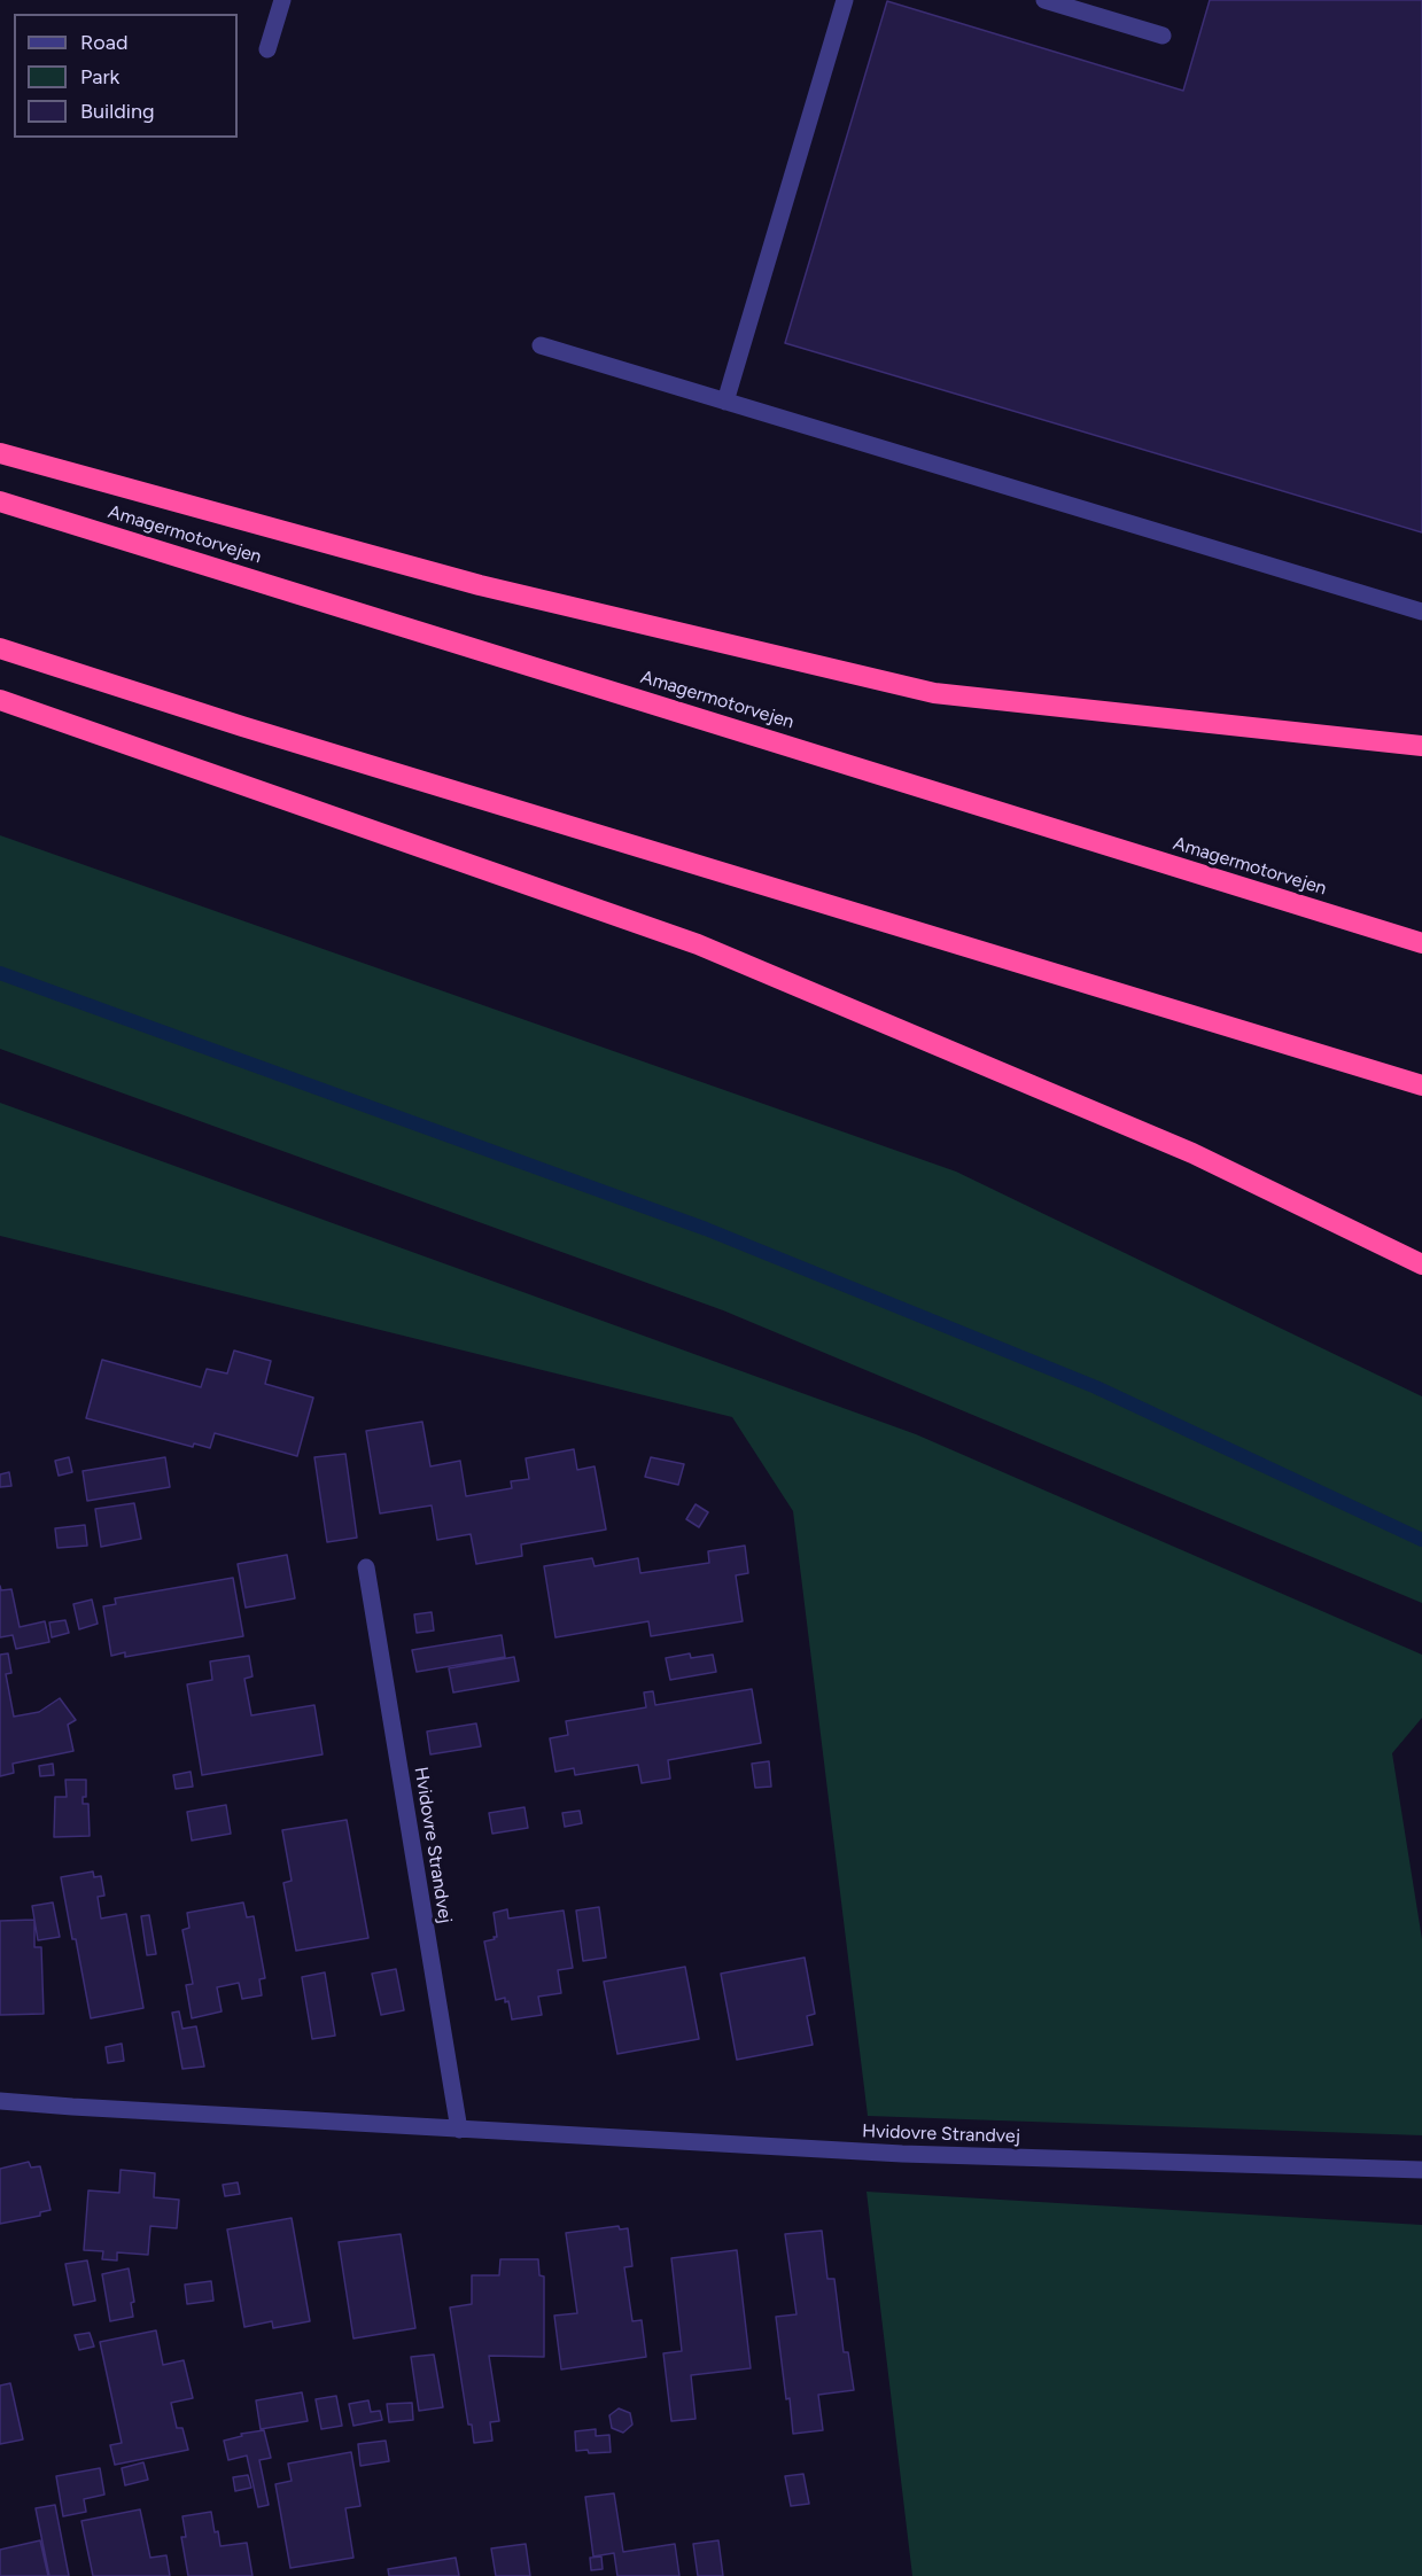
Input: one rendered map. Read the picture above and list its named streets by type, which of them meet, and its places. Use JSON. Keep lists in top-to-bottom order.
{
  "streets": {
    "highway": ["Amagermotorvejen"],
    "street": ["Hvidovre Strandvej"]
  },
  "legend": ["Road", "Park", "Building"]
}
